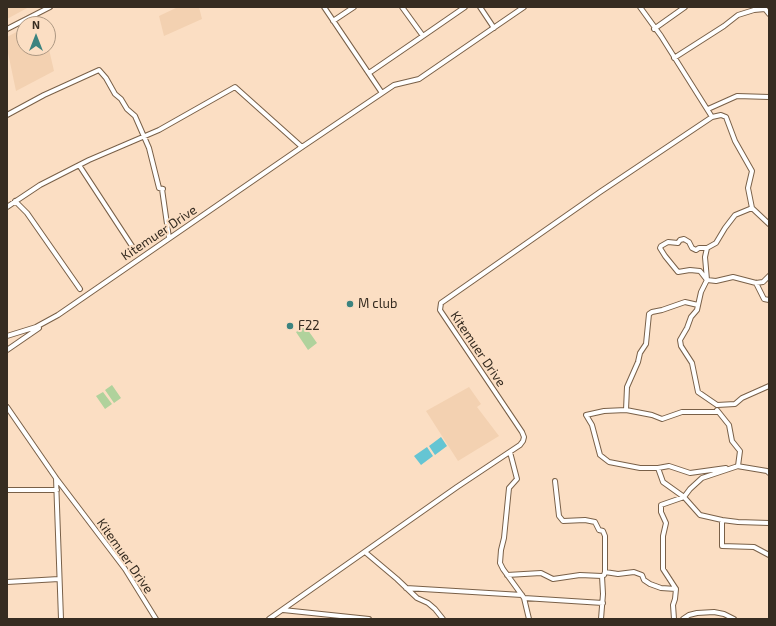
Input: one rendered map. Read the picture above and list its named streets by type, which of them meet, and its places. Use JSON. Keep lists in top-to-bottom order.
{
  "streets": {
    "street": ["Kitemuer Drive"]
  },
  "places": ["M club", "F22"],
  "north": "top"
}
